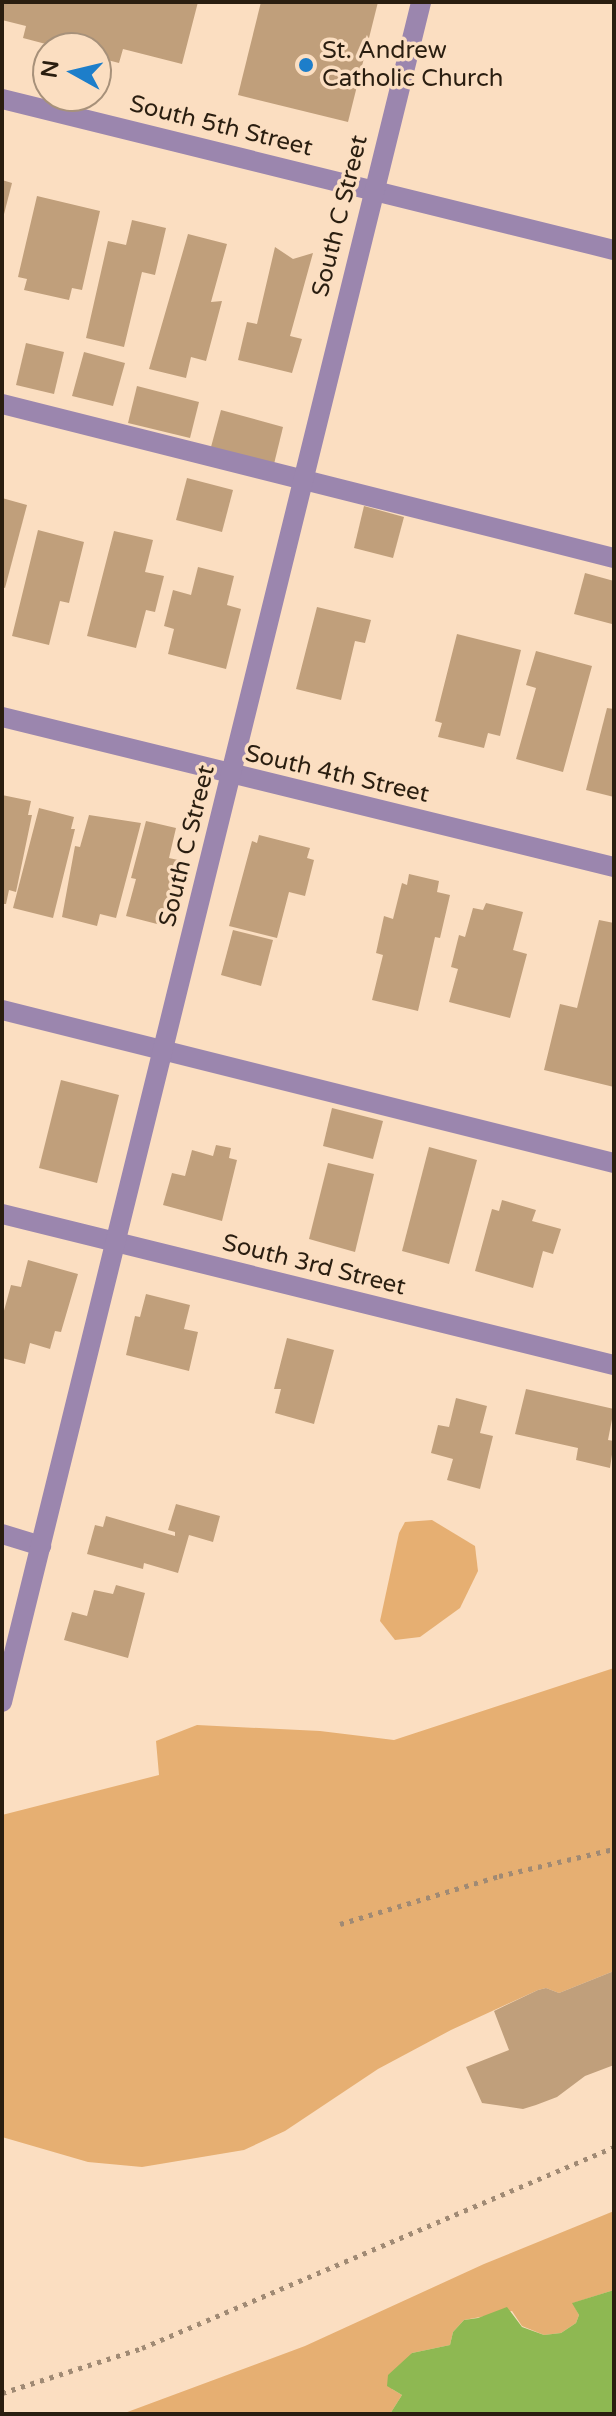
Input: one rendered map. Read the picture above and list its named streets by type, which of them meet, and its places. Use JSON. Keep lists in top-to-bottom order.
{
  "streets": {
    "street": [
      "South 5th Street",
      "South C Street",
      "South 4th Street",
      "South 3rd Street"
    ]
  },
  "crossings": [
    ["South 5th Street", "South C Street"],
    ["South C Street", "South 4th Street"],
    ["South C Street", "South 3rd Street"]
  ],
  "places": ["St. Andrew Catholic Church"],
  "north": "left"
}
